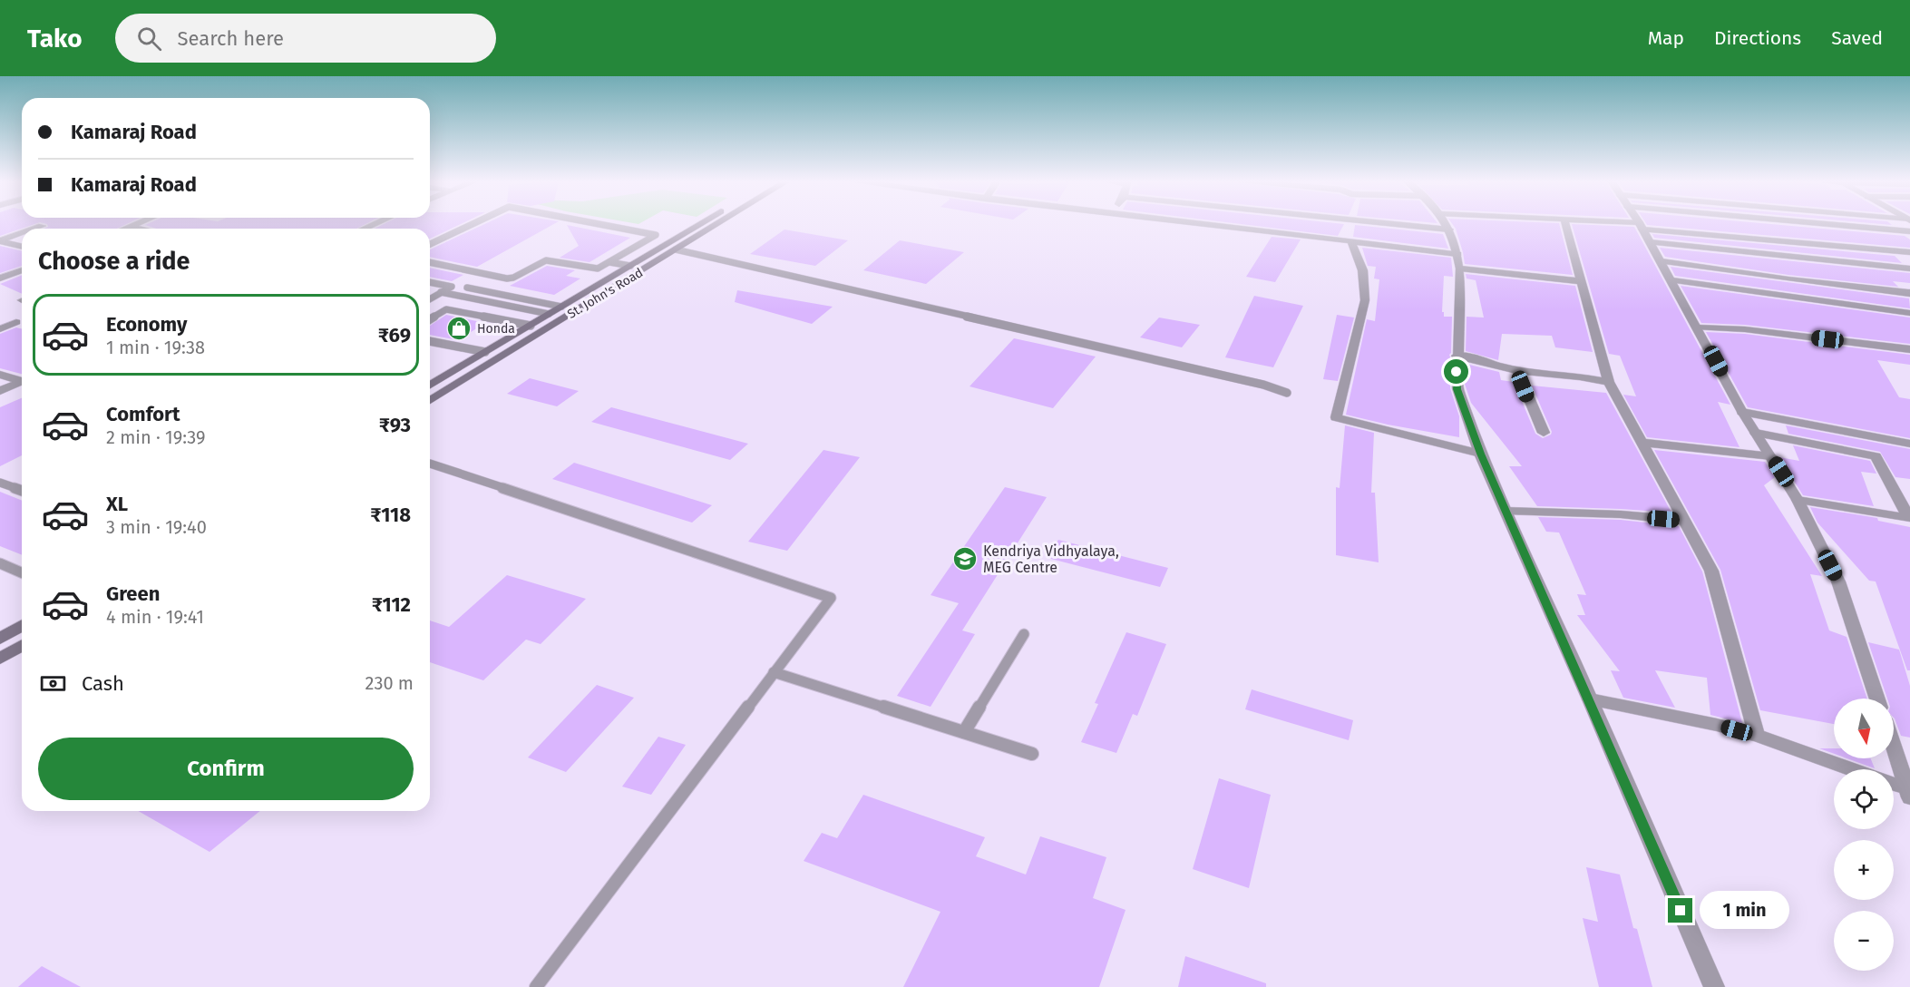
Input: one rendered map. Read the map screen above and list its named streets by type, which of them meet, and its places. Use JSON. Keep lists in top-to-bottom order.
{
  "streets": {
    "main road": ["St. John's Road"]
  },
  "places": {
    "shop": ["Honda"],
    "school or university": ["Kendriya Vidhyalaya, MEG Centre"]
  },
  "north": "bottom",
  "page": {
    "header": "Tako",
    "search": "Search here",
    "nav": ["Map", "Directions", "Saved"],
    "banner": ["Kamaraj Road", "Kamaraj Road"],
    "heading": "Choose a ride",
    "list": [
      {
        "name": "Economy",
        "note": "1 min · 19:38",
        "value": "₹69"
      },
      {
        "name": "Comfort",
        "note": "2 min · 19:39",
        "value": "₹93"
      },
      {
        "name": "XL",
        "note": "3 min · 19:40",
        "value": "₹118"
      },
      {
        "name": "Green",
        "note": "4 min · 19:41",
        "value": "₹112"
      }
    ],
    "pay": ["Cash", "230 m"],
    "map_buttons": ["+", "−"],
    "buttons": "Confirm",
    "bubble": "1 min"
  }
}
